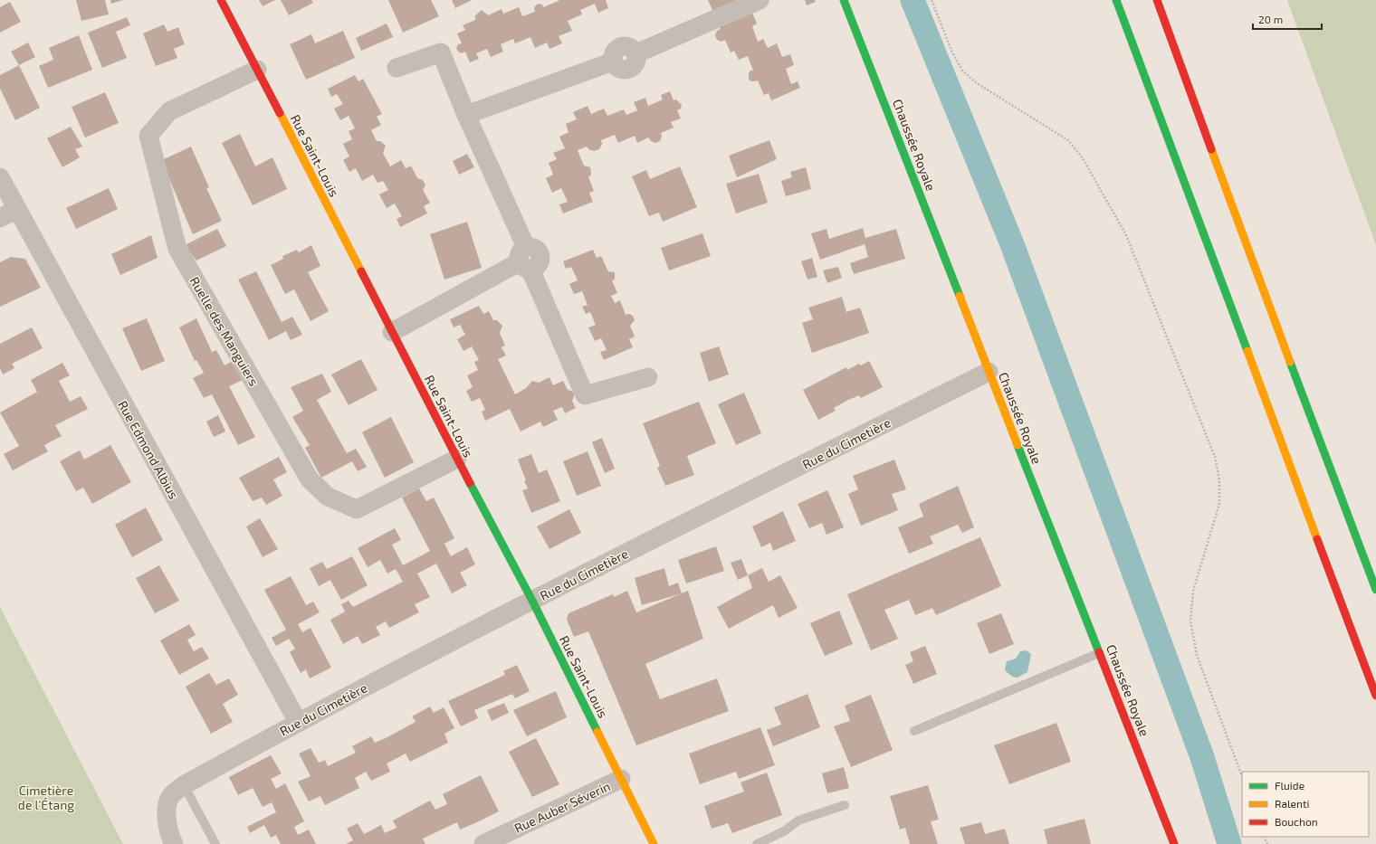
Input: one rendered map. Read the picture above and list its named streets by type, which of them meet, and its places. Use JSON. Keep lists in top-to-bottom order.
{
  "streets": {
    "main road": ["Chaussée Royale", "Rue Saint-Louis"],
    "street": [
      "Ruelle des Manguiers",
      "Rue du Cimetière",
      "Rue Edmond Albius",
      "Rue Auber Séverin"
    ]
  },
  "crossings": [
    ["Chaussée Royale", "Rue du Cimetière"],
    ["Rue Saint-Louis", "Ruelle des Manguiers"],
    ["Rue Saint-Louis", "Rue du Cimetière"],
    ["Rue Saint-Louis", "Rue Auber Séverin"],
    ["Rue du Cimetière", "Rue Edmond Albius"]
  ],
  "parks": ["Cimetière de l'Étang"],
  "legend": ["Fluide", "Ralenti", "Bouchon"],
  "scale_bar": "20 m"
}
